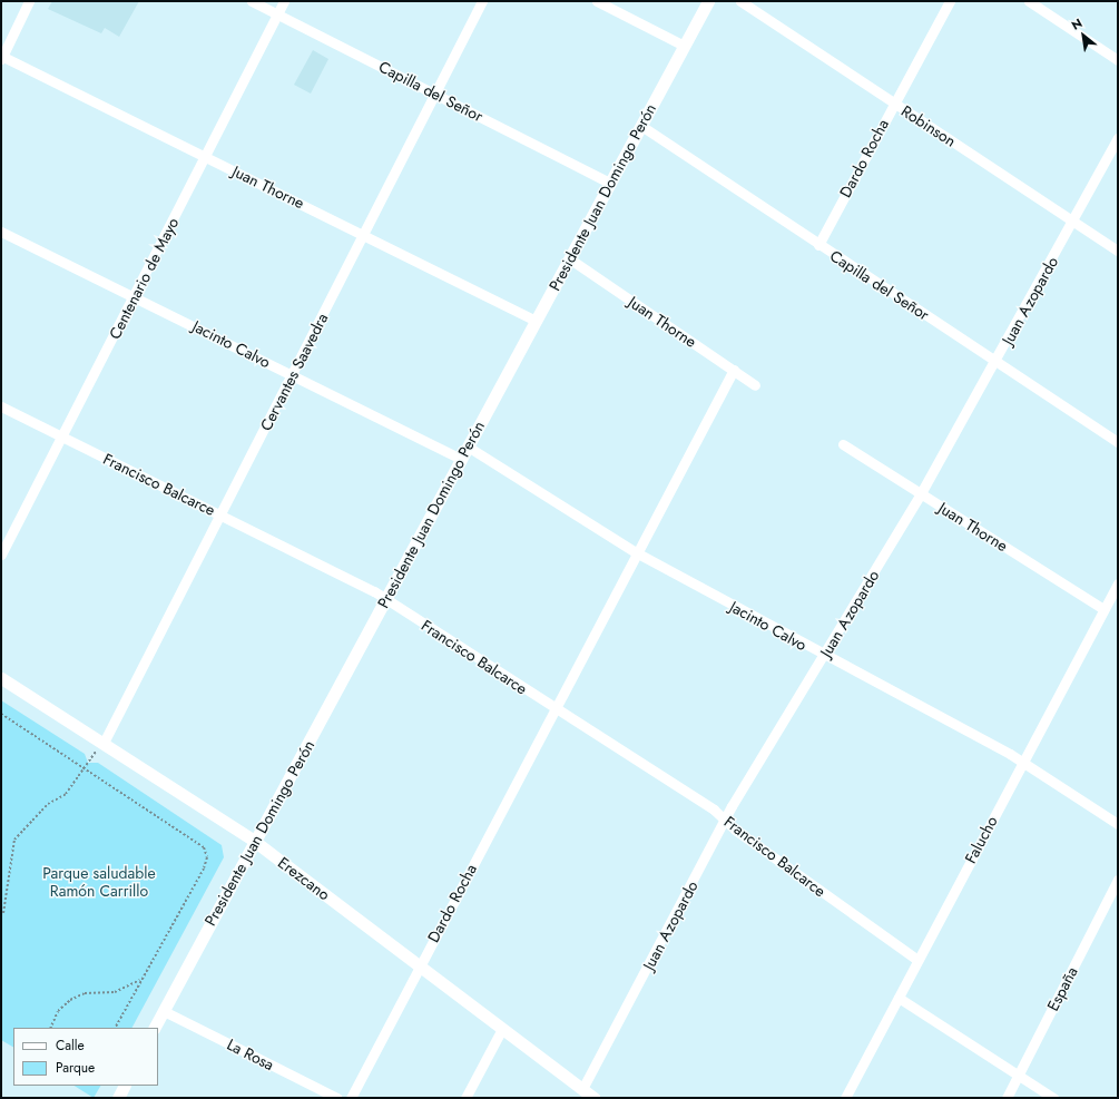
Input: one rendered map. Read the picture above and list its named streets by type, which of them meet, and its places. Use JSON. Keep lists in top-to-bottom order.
{
  "streets": {
    "street": [
      "Capilla del Señor",
      "Robinson",
      "Dardo Rocha",
      "Juan Thorne",
      "Presidente Juan Domingo Perón",
      "Centenario de Mayo",
      "Juan Azopardo",
      "Jacinto Calvo",
      "Cervantes Saavedra",
      "Francisco Balcarce",
      "Falucho",
      "Erezcano",
      "España",
      "La Rosa"
    ]
  },
  "crossings": [
    ["Capilla del Señor", "Dardo Rocha"],
    ["Capilla del Señor", "Presidente Juan Domingo Perón"],
    ["Capilla del Señor", "Centenario de Mayo"],
    ["Capilla del Señor", "Juan Azopardo"],
    ["Capilla del Señor", "Cervantes Saavedra"],
    ["Robinson", "Dardo Rocha"],
    ["Robinson", "Juan Azopardo"],
    ["Dardo Rocha", "Juan Thorne"],
    ["Dardo Rocha", "Jacinto Calvo"],
    ["Dardo Rocha", "Francisco Balcarce"],
    ["Dardo Rocha", "Erezcano"],
    ["Juan Thorne", "Presidente Juan Domingo Perón"],
    ["Juan Thorne", "Centenario de Mayo"],
    ["Juan Thorne", "Juan Azopardo"],
    ["Juan Thorne", "Cervantes Saavedra"],
    ["Juan Thorne", "Falucho"],
    ["Presidente Juan Domingo Perón", "Jacinto Calvo"],
    ["Presidente Juan Domingo Perón", "Francisco Balcarce"],
    ["Presidente Juan Domingo Perón", "Erezcano"],
    ["Presidente Juan Domingo Perón", "La Rosa"],
    ["Centenario de Mayo", "Jacinto Calvo"],
    ["Centenario de Mayo", "Francisco Balcarce"],
    ["Juan Azopardo", "Jacinto Calvo"],
    ["Juan Azopardo", "Francisco Balcarce"],
    ["Juan Azopardo", "Erezcano"],
    ["Jacinto Calvo", "Cervantes Saavedra"],
    ["Jacinto Calvo", "Falucho"],
    ["Cervantes Saavedra", "Francisco Balcarce"],
    ["Cervantes Saavedra", "Erezcano"],
    ["Francisco Balcarce", "Falucho"]
  ],
  "parks": ["Parque saludable Ramón Carrillo"],
  "legend": ["Calle", "Parque"],
  "north": "top left"
}
